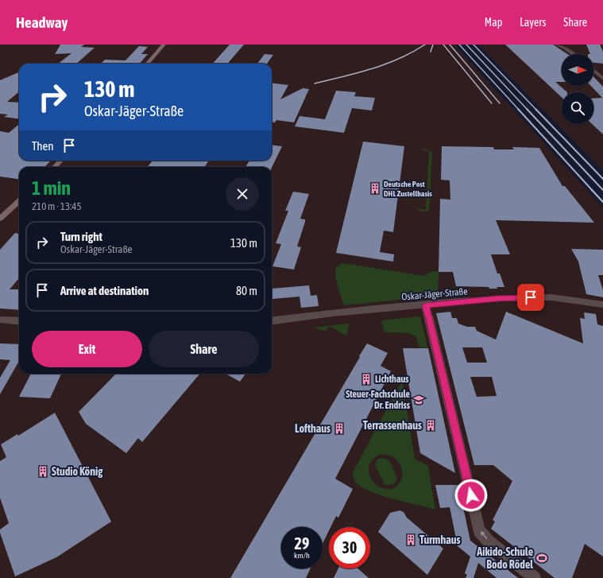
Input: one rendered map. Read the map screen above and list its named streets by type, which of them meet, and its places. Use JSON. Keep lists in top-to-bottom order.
{
  "streets": {
    "street": ["Oskar-Jäger-Straße"]
  },
  "places": {
    "building": [
      "Deutsche Post DHL Zustellbasis",
      "Lichthaus",
      "Terrassenhaus",
      "Lofthaus",
      "Studio König",
      "Turmhaus"
    ],
    "school or university": ["Steuer-Fachschule Dr. Endriss"],
    "sports": ["Aikido-Schule Bodo Rödel"]
  },
  "north": "right",
  "page": {
    "header": "Headway",
    "nav": ["Map", "Layers", "Share"],
    "turn": ["130 m", "Oskar-Jäger-Straße"],
    "then": "Then",
    "heading": ["1 min", "210 m · 13:45"],
    "list": [
      {
        "name": "Turn right",
        "note": "Oskar-Jäger-Straße",
        "value": "130 m"
      },
      {
        "name": "Arrive at destination",
        "value": "80 m"
      }
    ],
    "buttons": ["Exit", "Share"],
    "speed": "29 km/h",
    "limit": "30"
  }
}
